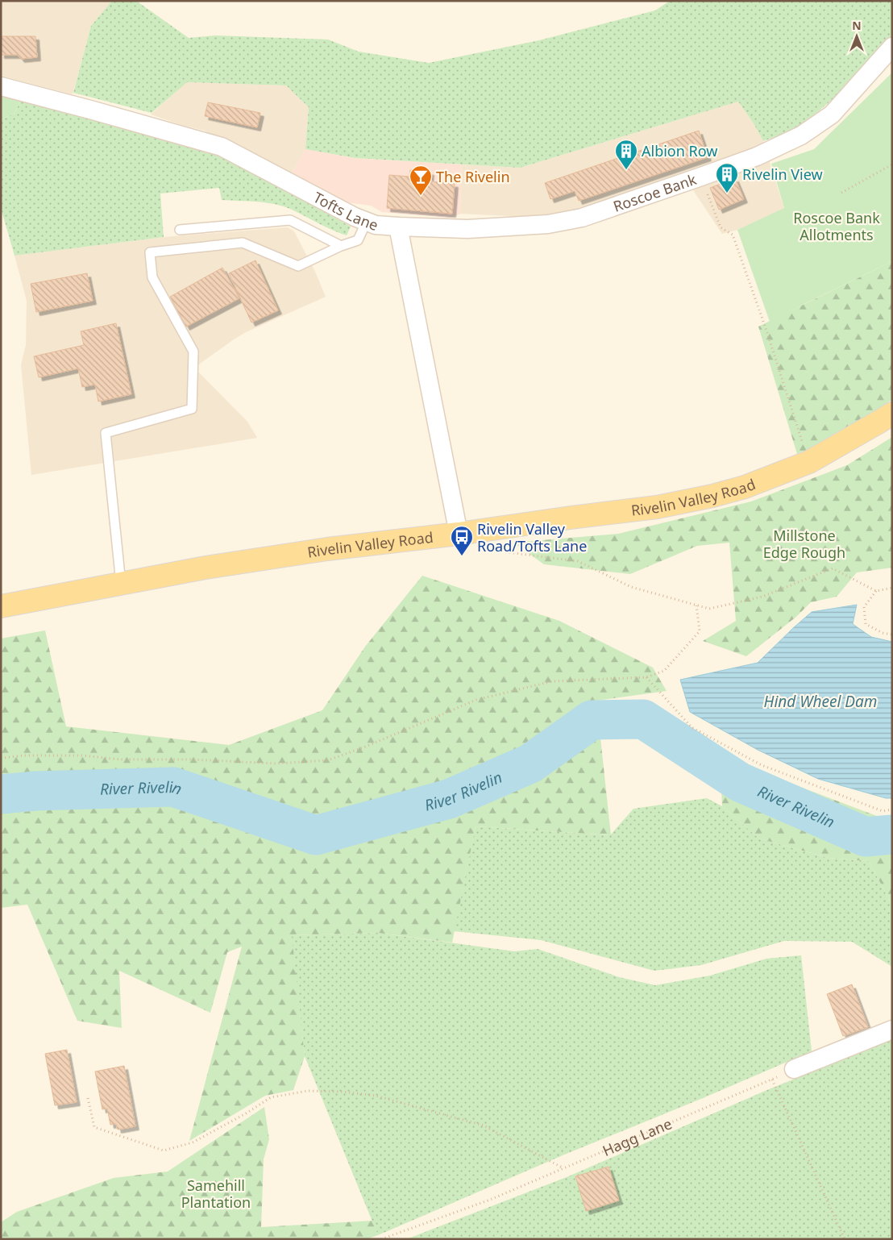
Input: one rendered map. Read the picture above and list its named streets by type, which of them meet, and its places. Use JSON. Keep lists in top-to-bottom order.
{
  "streets": {
    "main road": ["Rivelin Valley Road"],
    "street": ["Roscoe Bank", "Tofts Lane"],
    "path": ["Hagg Lane"]
  },
  "crossings": [
    ["Roscoe Bank", "Tofts Lane"],
    ["Tofts Lane", "Rivelin Valley Road"]
  ],
  "water": ["Hind Wheel Dam", "River Rivelin"],
  "parks": ["Roscoe Bank Allotments", "Millstone Edge Rough", "Samehill Plantation"],
  "places": {
    "building": ["Albion Row", "Rivelin View"],
    "bar": ["The Rivelin"],
    "bus stop": ["Rivelin Valley Road/Tofts Lane"]
  },
  "north": "top"
}
